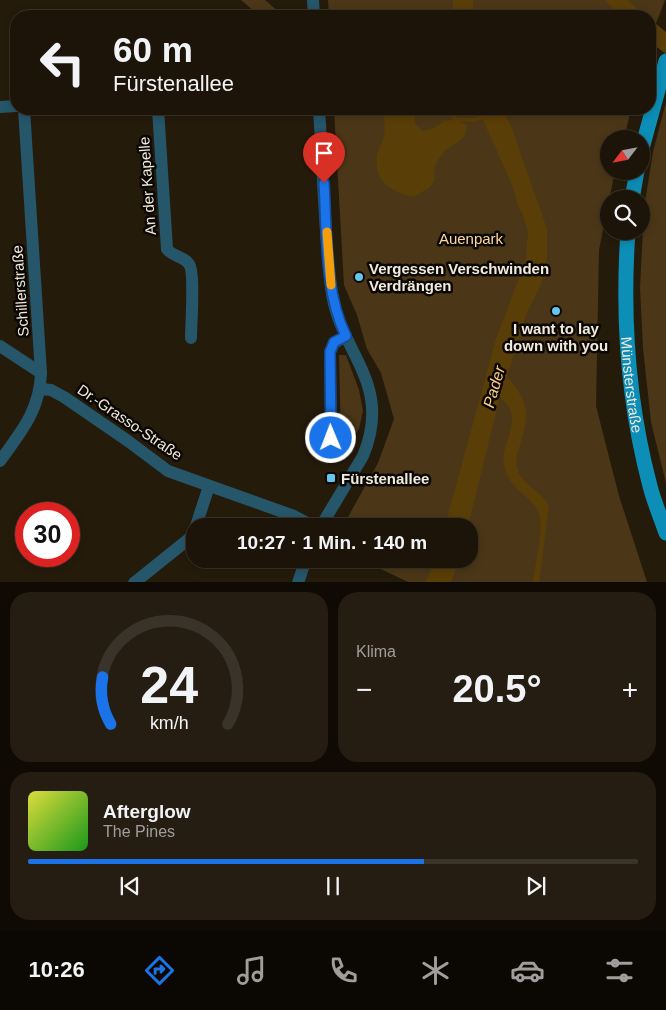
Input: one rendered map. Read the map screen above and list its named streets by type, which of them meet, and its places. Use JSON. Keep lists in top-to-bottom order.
{
  "streets": {
    "main road": ["Münsterstraße"],
    "street": ["An der Kapelle", "Schillerstraße", "Dr.-Grasso-Straße"]
  },
  "crossings": [
    ["Schillerstraße", "Dr.-Grasso-Straße"]
  ],
  "water": ["Pader"],
  "parks": ["Auenpark"],
  "places": {
    "other": ["Vergessen Verschwinden Verdrängen", "I want to lay down with you"],
    "transit": ["Fürstenallee"]
  },
  "north": "bottom left",
  "page": {
    "turn": ["60 m", "Fürstenallee"],
    "limit": "30",
    "trip": "10:27 · 1 Min. · 140 m",
    "tile": "Klima",
    "heat": ["−", "20.5°", "+"],
    "song": ["Afterglow", "The Pines"],
    "tabs": "10:26",
    "gauge": ["24", "km/h"]
  }
}
